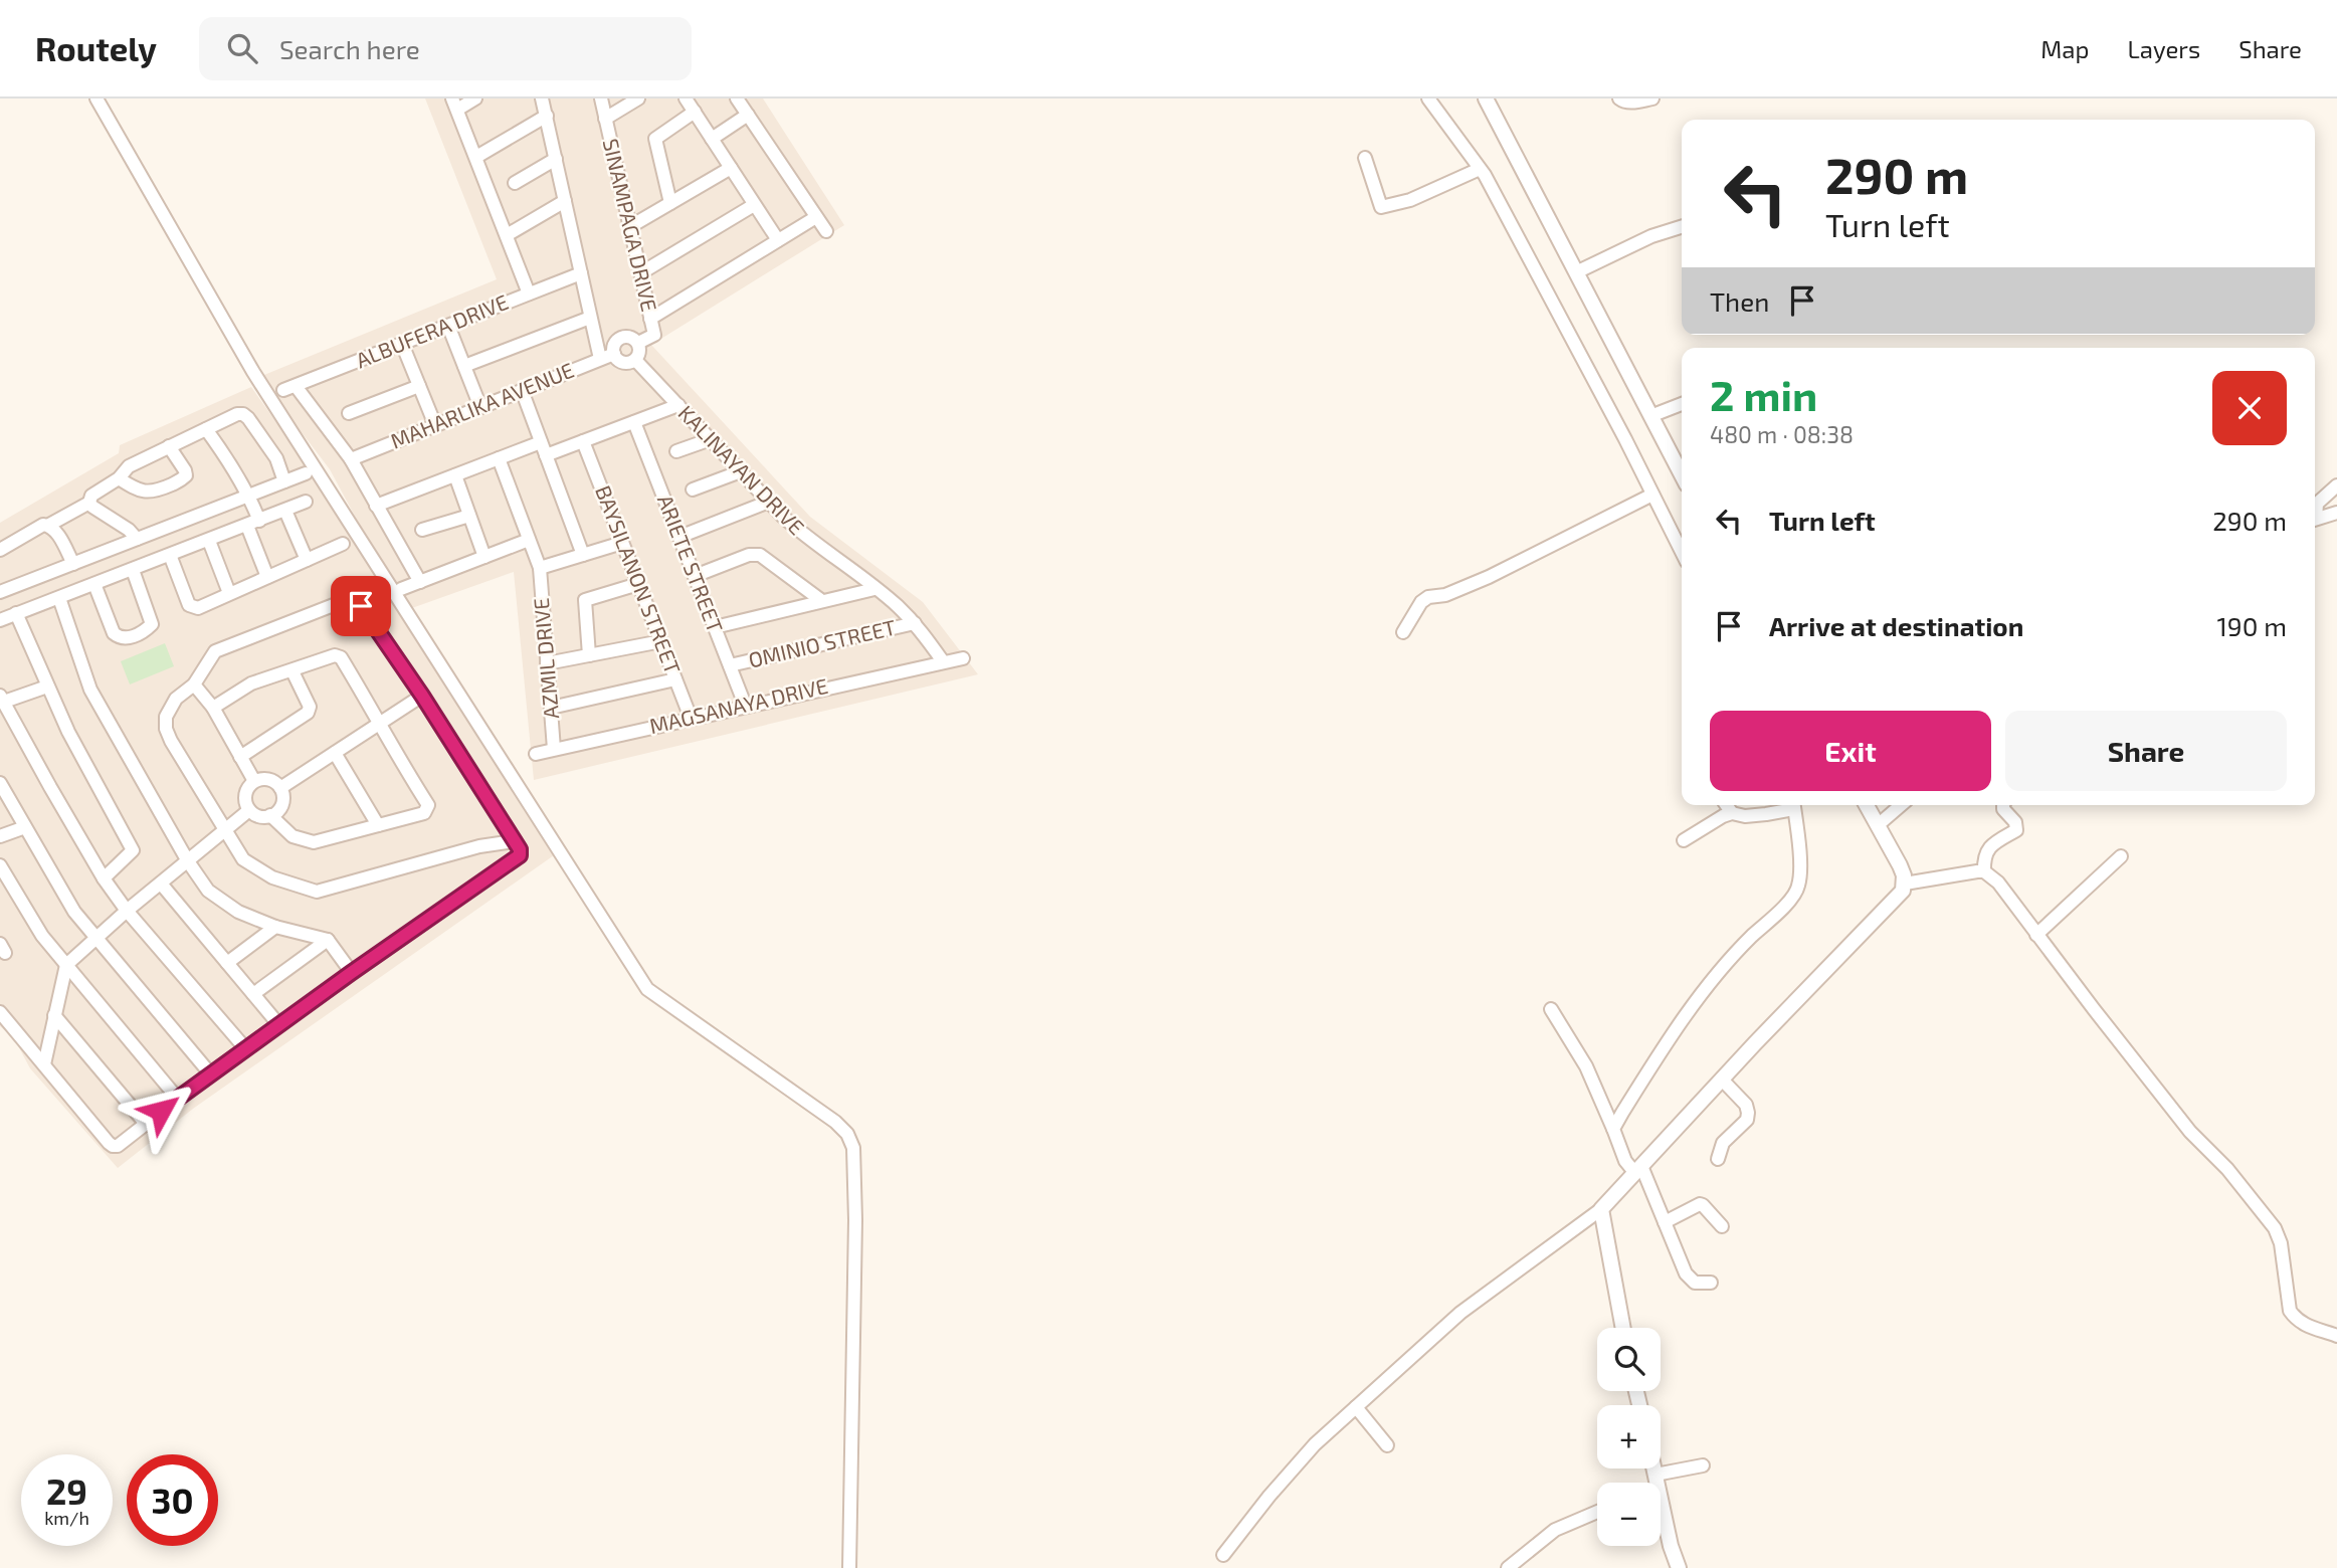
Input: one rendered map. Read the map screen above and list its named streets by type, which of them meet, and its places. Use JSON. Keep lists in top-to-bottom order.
{
  "streets": {
    "street": [
      "SINAMPAGA DRIVE",
      "ALBUFERA DRIVE",
      "MAHARLIKA AVENUE",
      "KALINAYAN DRIVE",
      "ARIETE STREET",
      "BAYSILANON STREET",
      "OMINIO STREET",
      "AZMIL DRIVE",
      "MAGSANAYA DRIVE"
    ]
  },
  "crossings": [
    ["SINAMPAGA DRIVE", "MAHARLIKA AVENUE"],
    ["SINAMPAGA DRIVE", "KALINAYAN DRIVE"],
    ["ALBUFERA DRIVE", "MAHARLIKA AVENUE"],
    ["MAHARLIKA AVENUE", "KALINAYAN DRIVE"],
    ["KALINAYAN DRIVE", "OMINIO STREET"],
    ["KALINAYAN DRIVE", "MAGSANAYA DRIVE"],
    ["ARIETE STREET", "OMINIO STREET"],
    ["ARIETE STREET", "MAGSANAYA DRIVE"],
    ["BAYSILANON STREET", "MAGSANAYA DRIVE"],
    ["AZMIL DRIVE", "MAGSANAYA DRIVE"]
  ],
  "page": {
    "header": "Routely",
    "search": "Search here",
    "nav": ["Map", "Layers", "Share"],
    "turn": ["290 m", "Turn left"],
    "then": "Then",
    "heading": ["2 min", "480 m · 08:38"],
    "list": [
      {
        "name": "Turn left",
        "value": "290 m"
      },
      {
        "name": "Arrive at destination",
        "value": "190 m"
      }
    ],
    "buttons": ["Exit", "Share"],
    "map_buttons": ["+", "−"],
    "speed": "29 km/h",
    "limit": "30"
  }
}
